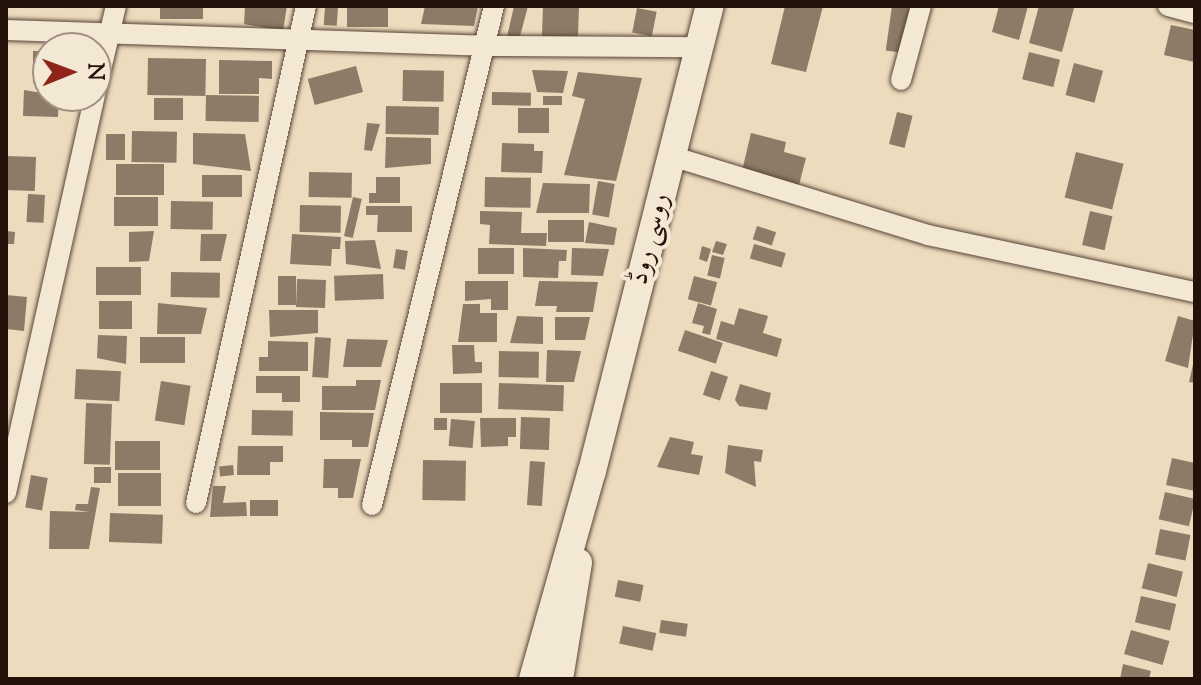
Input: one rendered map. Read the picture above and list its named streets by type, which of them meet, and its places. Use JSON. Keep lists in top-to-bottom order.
{
  "streets": {
    "main road": ["روسی روڈ"]
  },
  "north": "right"
}
